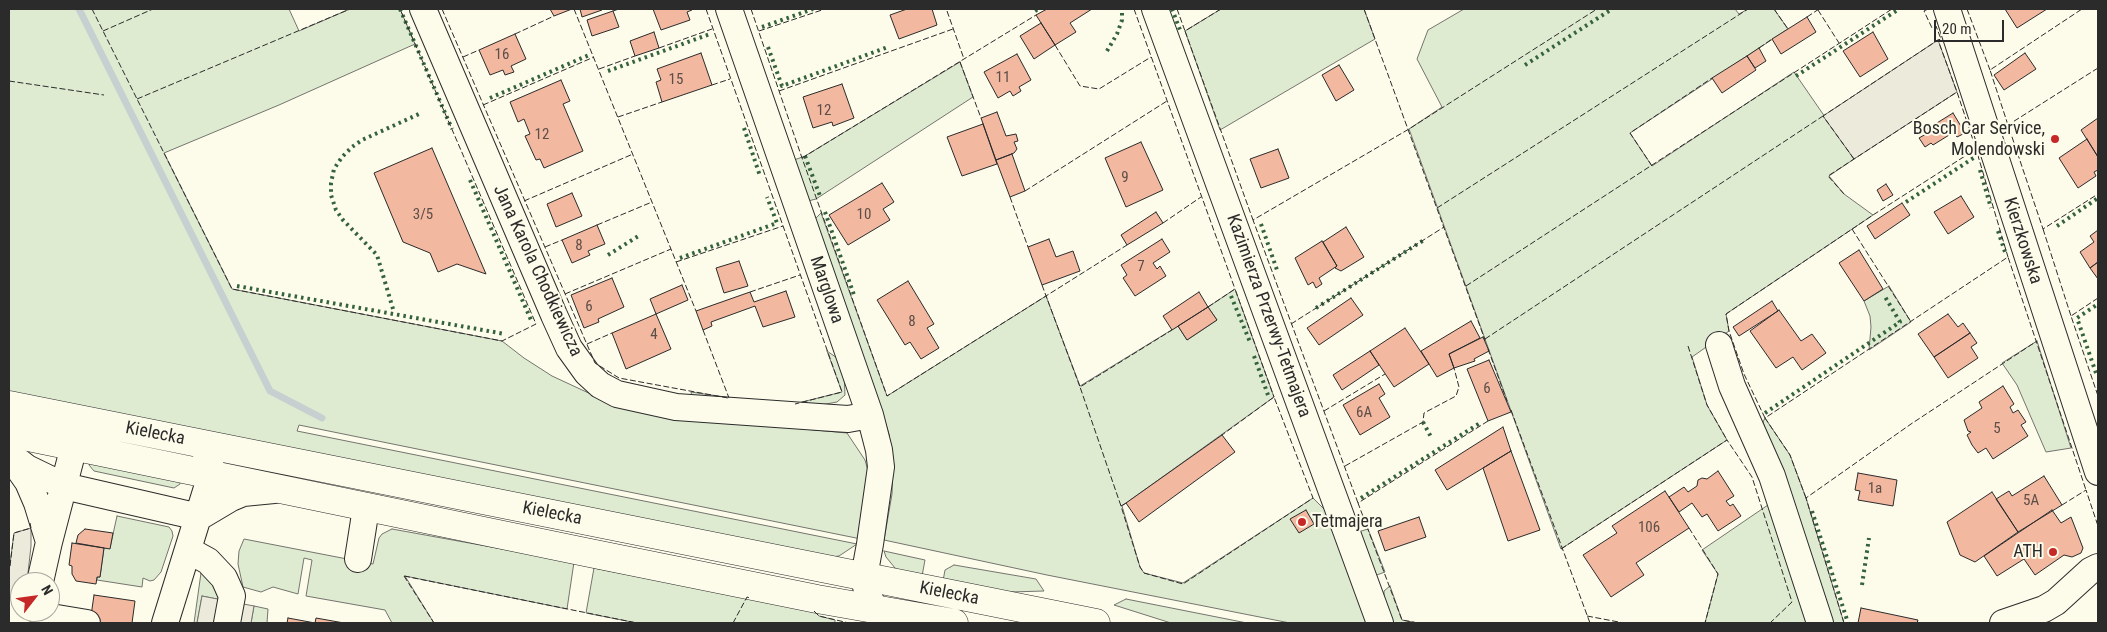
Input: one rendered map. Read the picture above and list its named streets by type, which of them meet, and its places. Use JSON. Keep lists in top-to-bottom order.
{
  "streets": {
    "main road": ["Kielecka"],
    "street": [
      "Kierzkowska",
      "Jana Karola Chodkiewicza",
      "Marglowa",
      "Kazimierza Przerwy-Tetmajera"
    ]
  },
  "crossings": [
    ["Jana Karola Chodkiewicza", "Marglowa"],
    ["Marglowa", "Kielecka"]
  ],
  "places": ["Bosch Car Service, Molendowski", "Tetmajera", "ATH"],
  "house_numbers": [
    "16",
    "11",
    "15",
    "12",
    "12",
    "9",
    "3/5",
    "10",
    "8",
    "7",
    "6",
    "8",
    "4",
    "6",
    "6A",
    "5",
    "1a",
    "5A",
    "106"
  ],
  "scale_bar": "20 m",
  "north": "top right"
}
